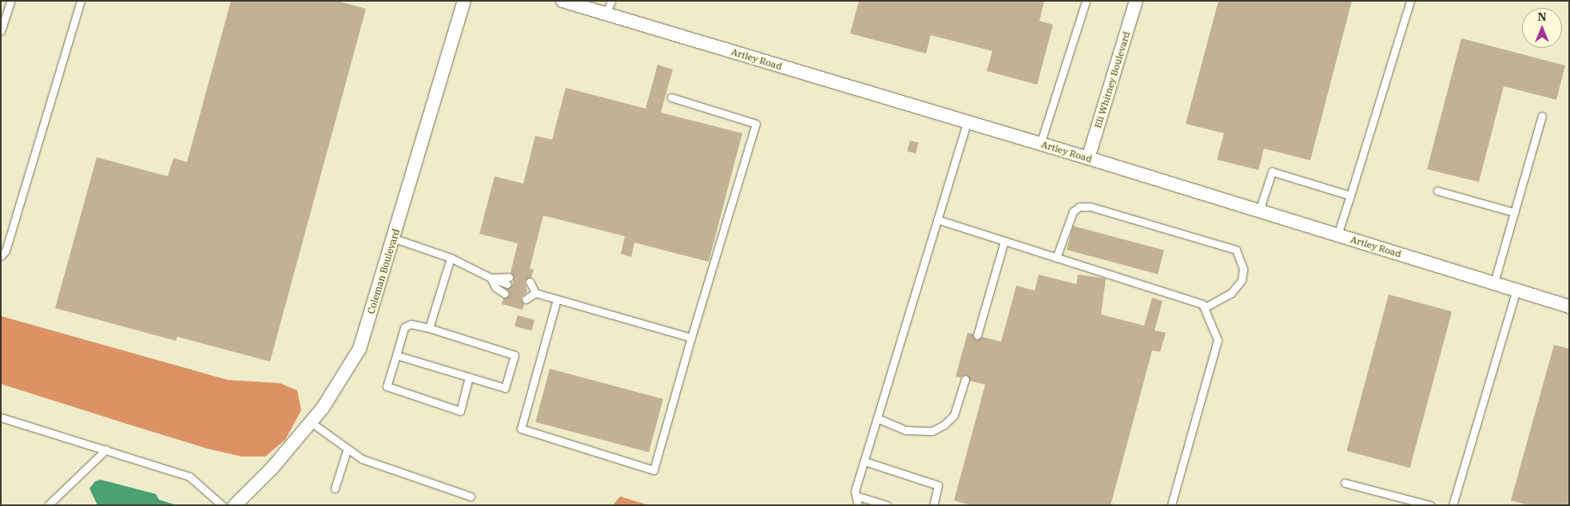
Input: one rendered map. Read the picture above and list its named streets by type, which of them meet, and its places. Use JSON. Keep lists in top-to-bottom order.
{
  "streets": {
    "street": ["Artley Road", "Eli Whitney Boulevard", "Coleman Boulevard"]
  },
  "crossings": [
    ["Artley Road", "Eli Whitney Boulevard"]
  ],
  "north": "top"
}
